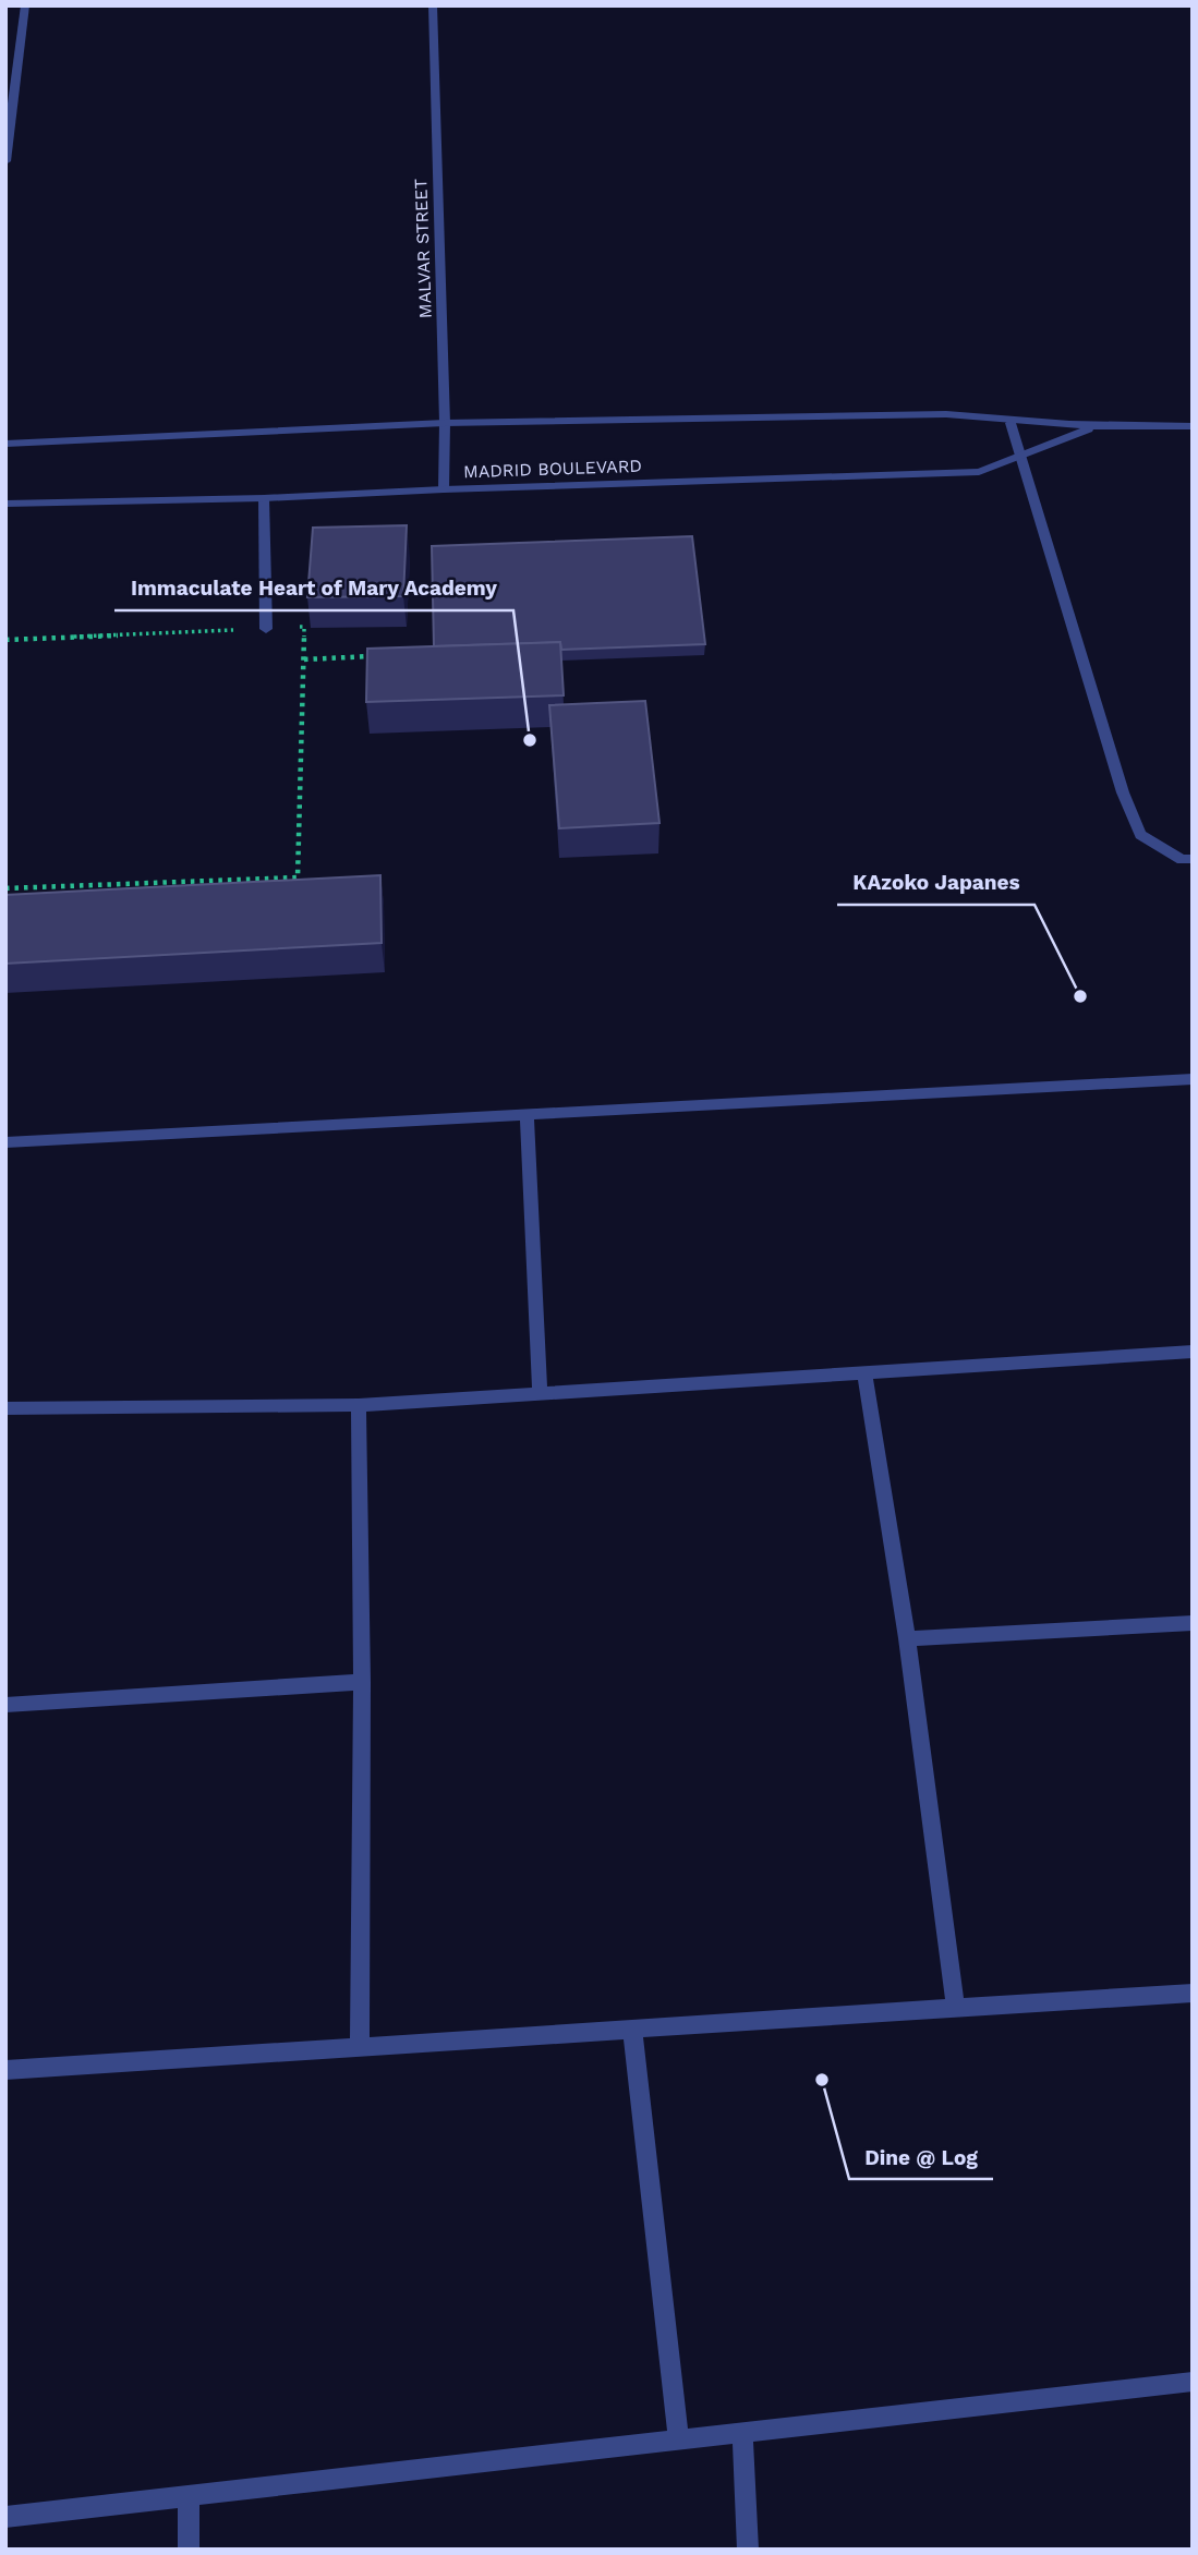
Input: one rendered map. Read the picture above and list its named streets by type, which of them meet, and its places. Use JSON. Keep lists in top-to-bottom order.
{
  "streets": {
    "street": ["MALVAR STREET", "MADRID BOULEVARD"]
  },
  "crossings": [
    ["MALVAR STREET", "MADRID BOULEVARD"]
  ],
  "places": ["Immaculate Heart of Mary Academy", "KAzoko Japanes", "Dine @ Log"]
}
